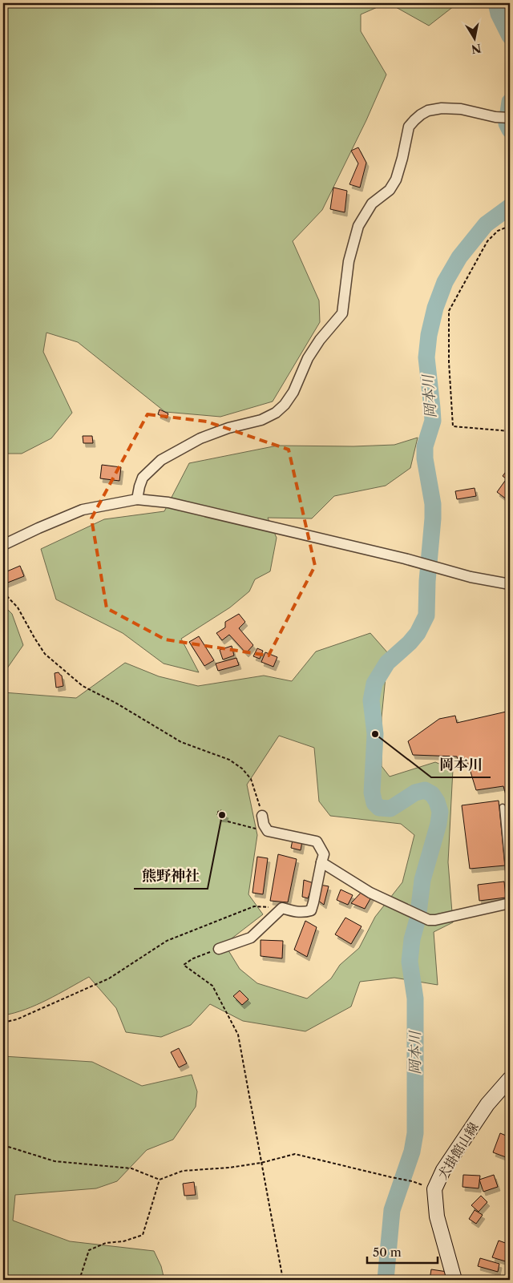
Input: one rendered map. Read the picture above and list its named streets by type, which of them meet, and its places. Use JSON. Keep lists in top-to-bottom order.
{
  "streets": {
    "main road": ["犬掛館山線"]
  },
  "water": ["岡本川"],
  "places": ["岡本川", "熊野神社"],
  "scale_bar": "50 m",
  "north": "bottom"
}
